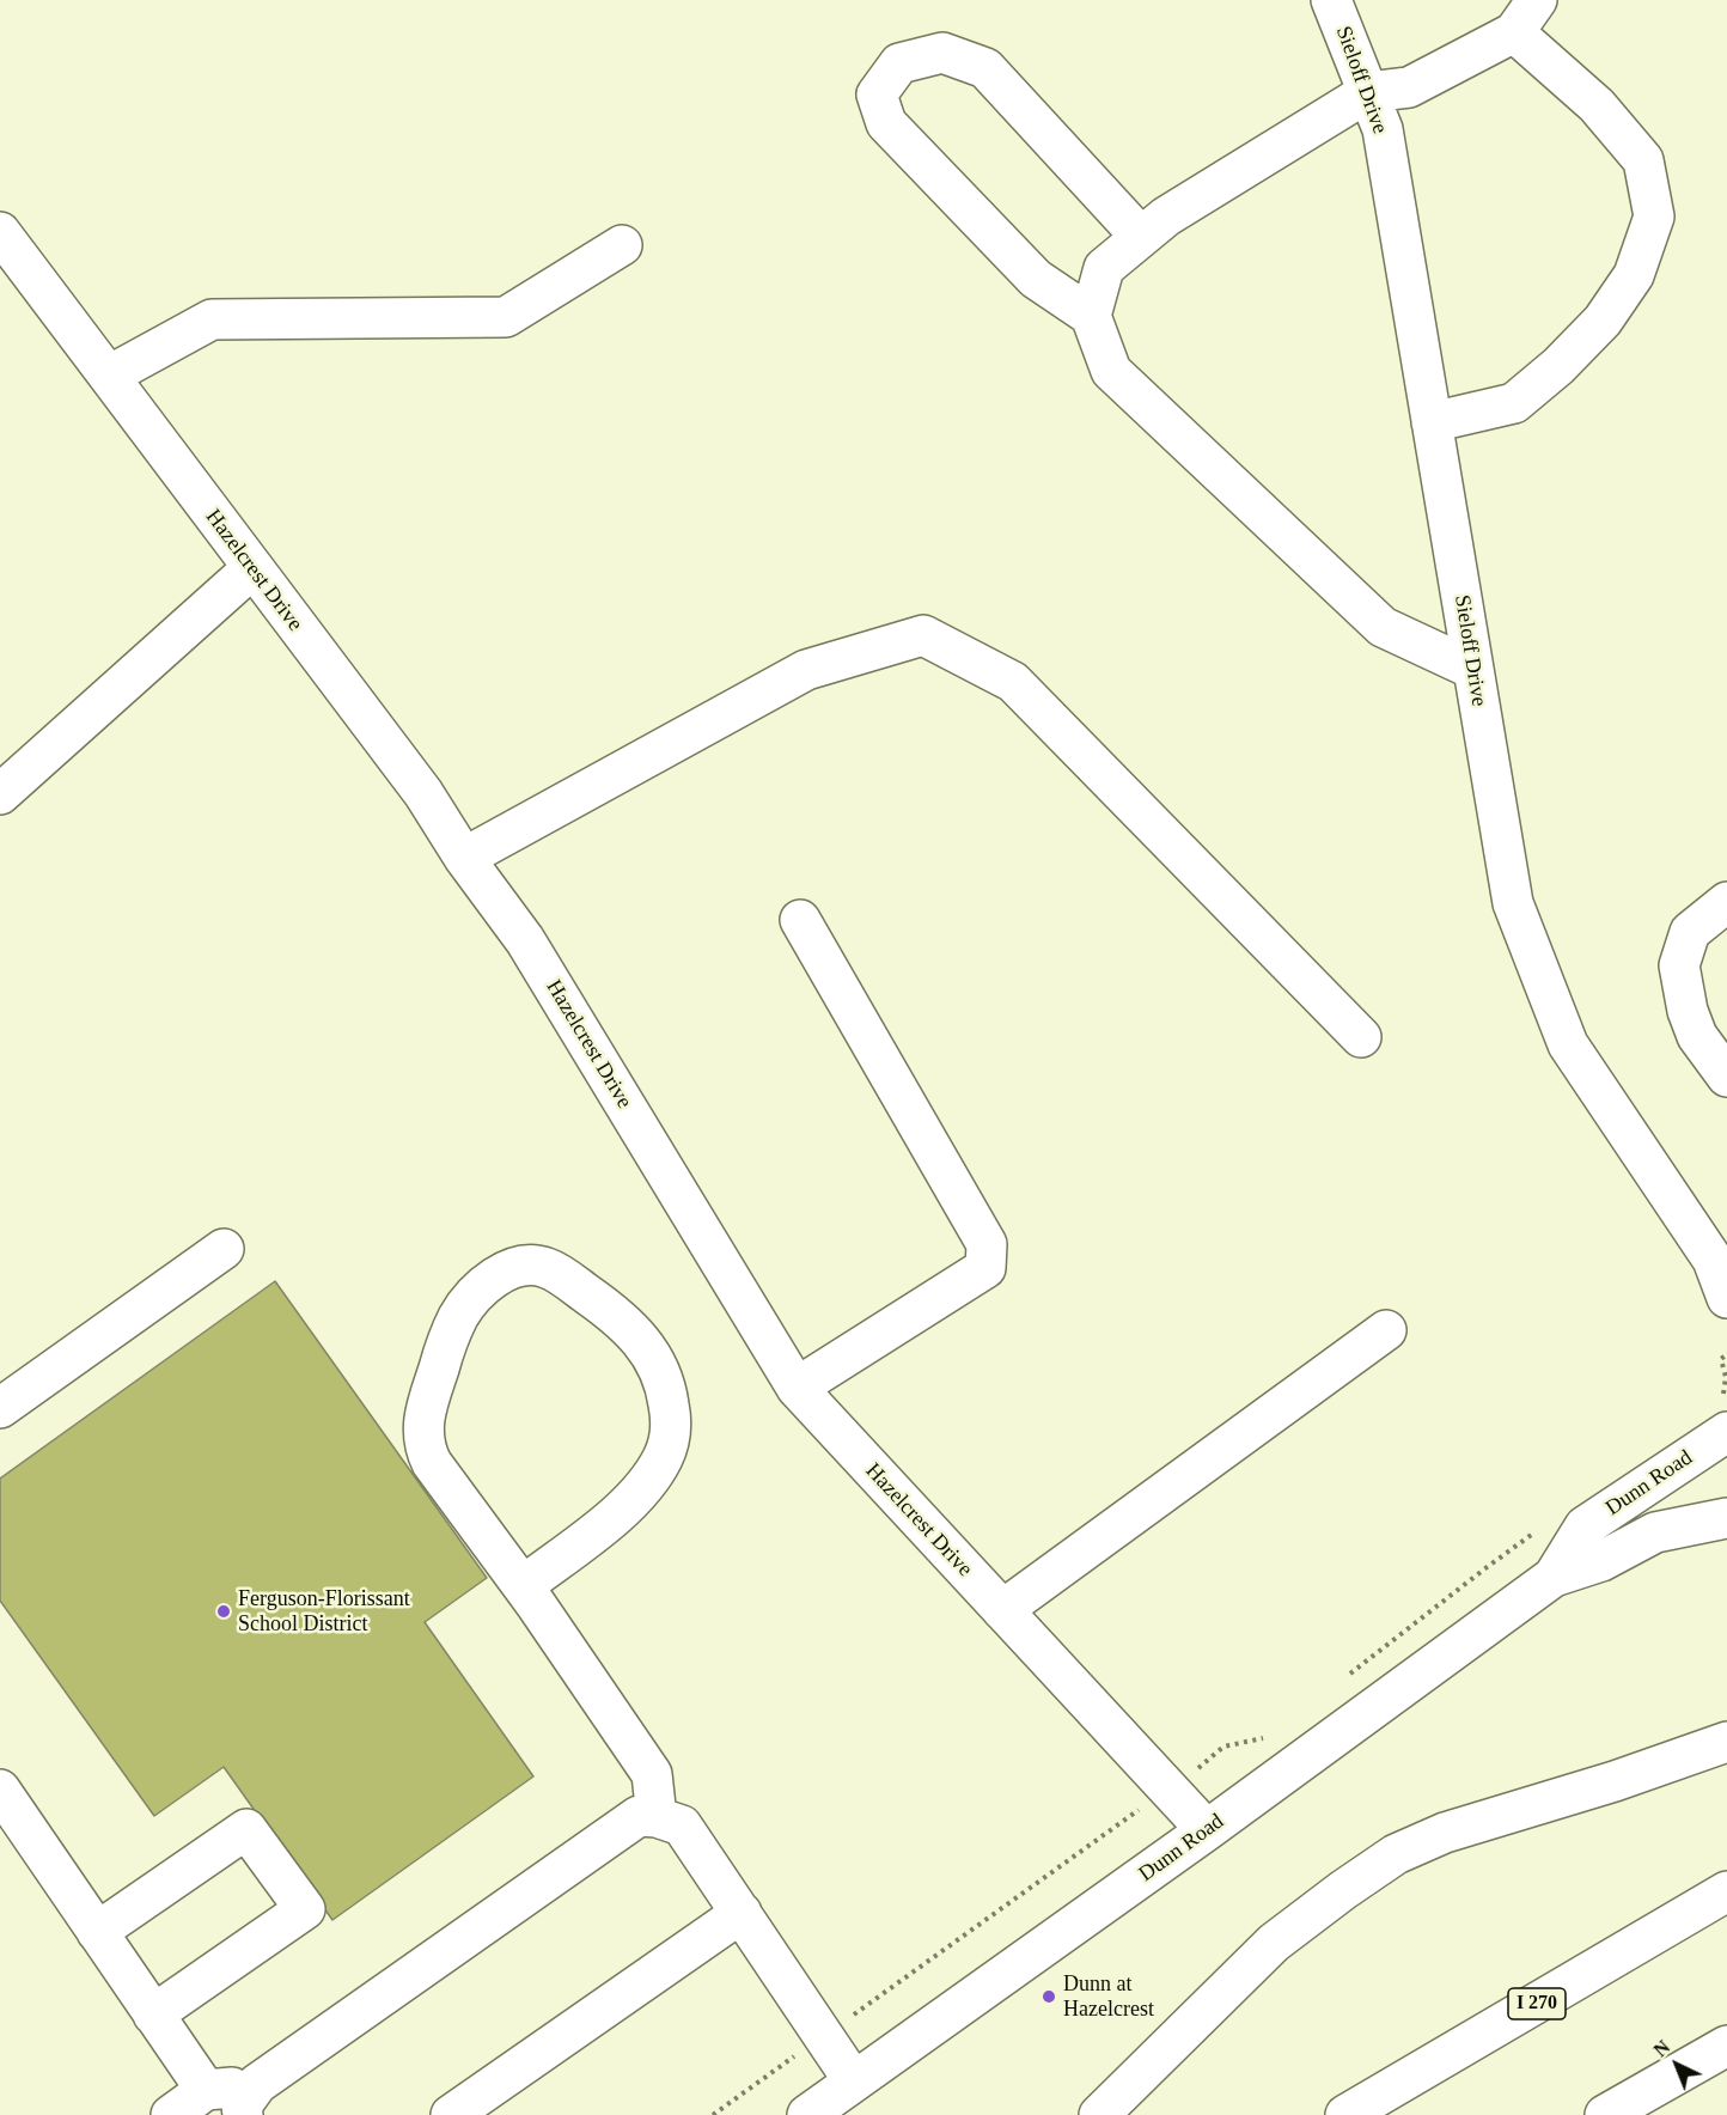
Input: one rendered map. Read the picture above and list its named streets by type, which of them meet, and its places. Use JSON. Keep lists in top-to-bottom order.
{
  "streets": {
    "main road": [
      "Sieloff Drive",
      "Hazelcrest Drive",
      "Dunn Road",
      "I 270"
    ]
  },
  "crossings": [
    ["Hazelcrest Drive", "Dunn Road"]
  ],
  "places": ["Ferguson-Florissant School District", "Dunn at Hazelcrest"],
  "north": "top left"
}
